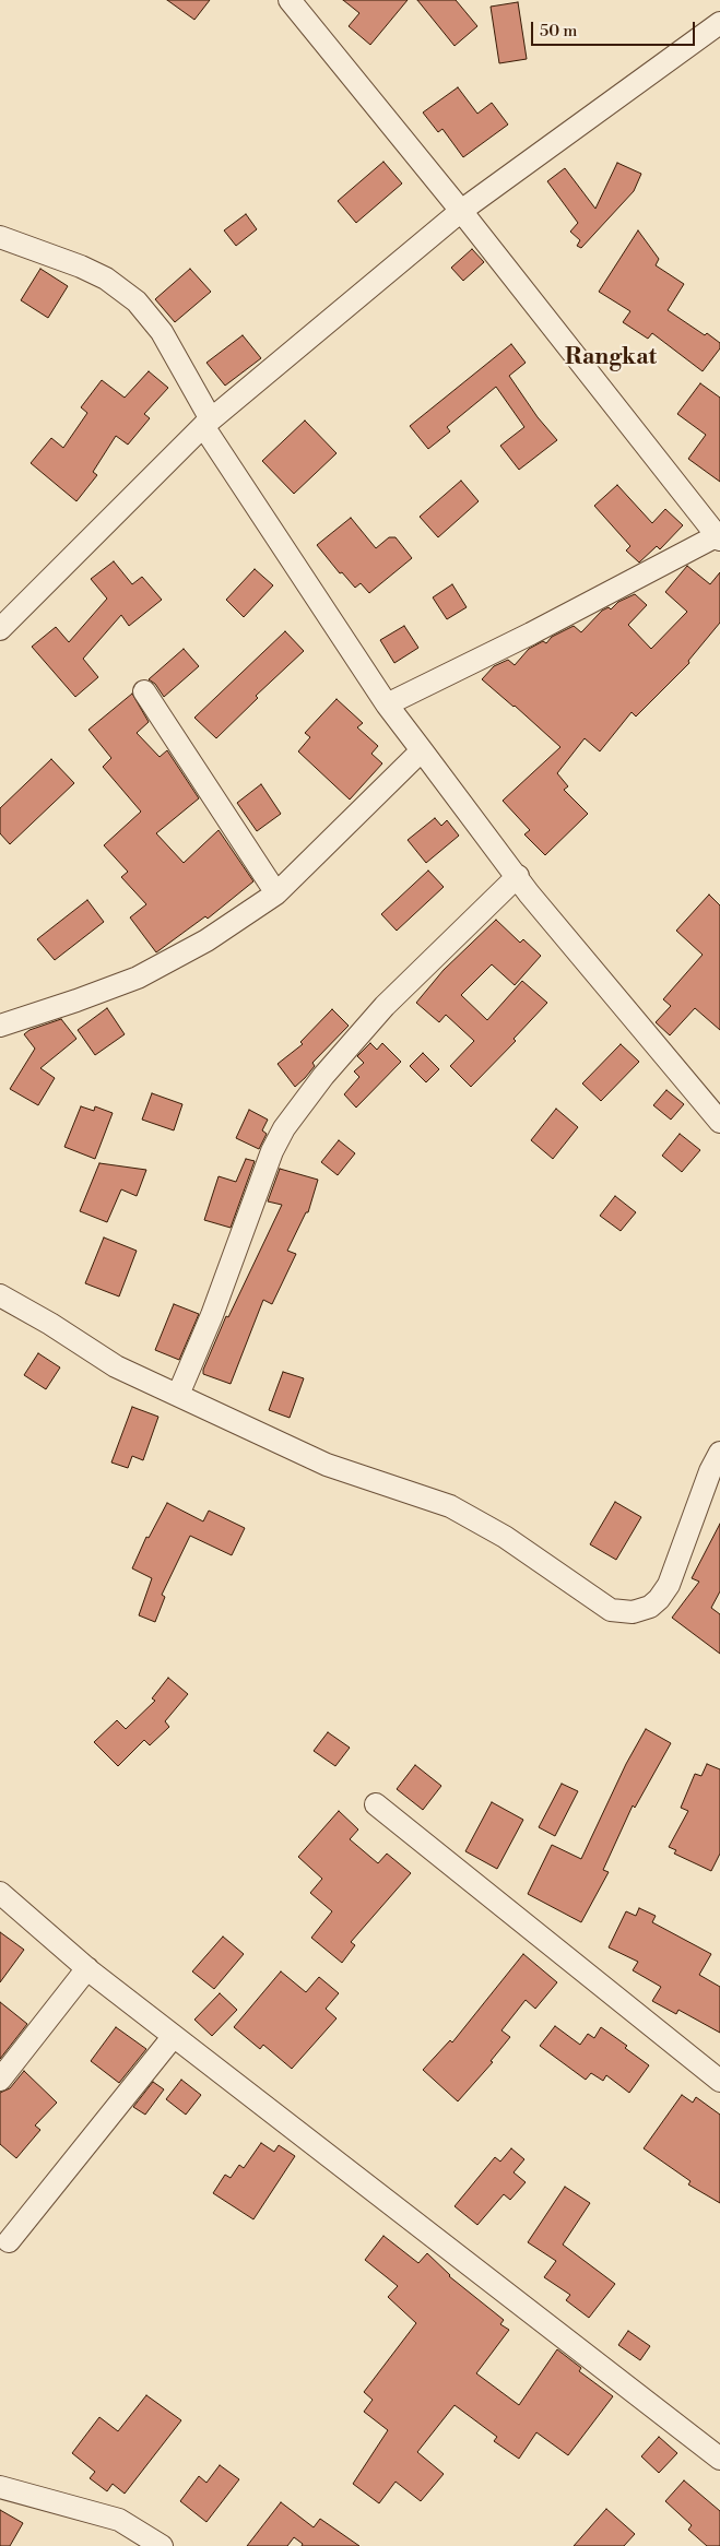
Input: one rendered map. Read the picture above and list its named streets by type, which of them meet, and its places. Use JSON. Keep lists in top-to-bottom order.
{
  "districts": ["Rangkat"],
  "scale_bar": "50 m"
}
